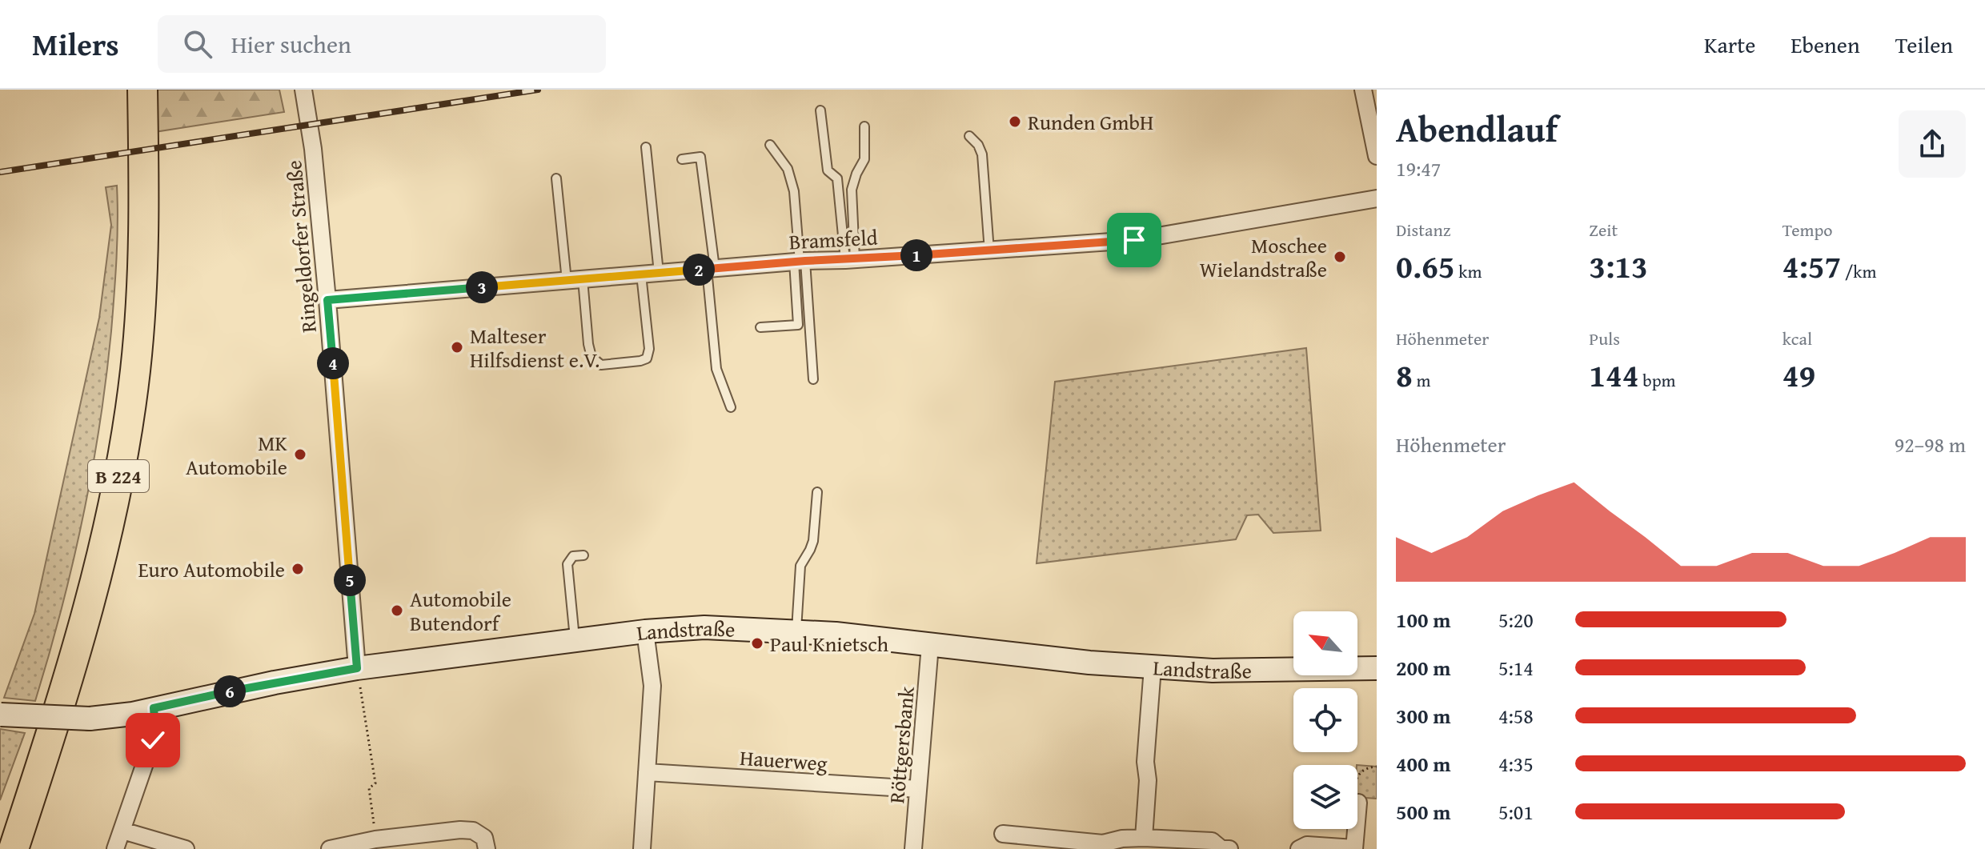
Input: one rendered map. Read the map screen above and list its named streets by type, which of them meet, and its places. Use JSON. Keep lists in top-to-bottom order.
{
  "streets": {
    "highway": ["B 224"],
    "street": [
      "Bramsfeld",
      "Ringeldorfer Straße",
      "Landstraße",
      "Röttgersbank",
      "Hauerweg"
    ]
  },
  "crossings": [
    ["Bramsfeld", "Ringeldorfer Straße"],
    ["Ringeldorfer Straße", "Landstraße"],
    ["Landstraße", "Röttgersbank"],
    ["Röttgersbank", "Hauerweg"]
  ],
  "places": [
    "Runden GmbH",
    "Moschee Wielandstraße",
    "Malteser Hilfsdienst e.V.",
    "MK Automobile",
    "Euro Automobile",
    "Automobile Butendorf",
    "Paul Knietsch"
  ],
  "north": "top left",
  "page": {
    "header": "Milers",
    "search": "Hier suchen",
    "nav": ["Karte", "Ebenen", "Teilen"],
    "heading": ["Abendlauf", "19:47"],
    "stats": [
      ["Distanz", "0.65 km"],
      ["Zeit", "3:13"],
      ["Tempo", "4:57 /km"],
      ["Höhenmeter", "8 m"],
      ["Puls", "144 bpm"],
      ["kcal", "49"]
    ],
    "pins": [
      "1",
      "2",
      "3",
      "4",
      "5",
      "6"
    ],
    "chart": ["Höhenmeter", "92–98 m"],
    "list": [
      {
        "name": "100 m",
        "note": "5:20"
      },
      {
        "name": "200 m",
        "note": "5:14"
      },
      {
        "name": "300 m",
        "note": "4:58"
      },
      {
        "name": "400 m",
        "note": "4:35"
      },
      {
        "name": "500 m",
        "note": "5:01"
      }
    ]
  }
}
